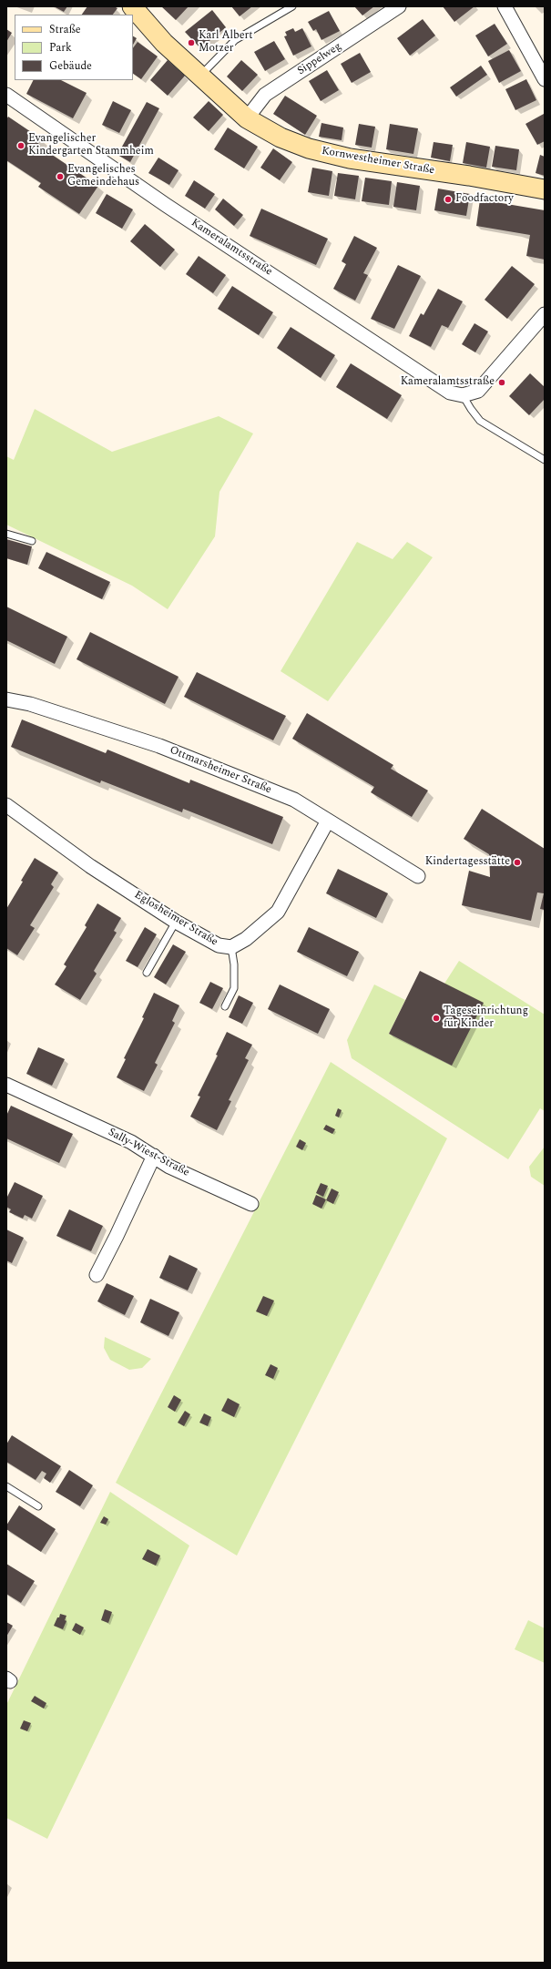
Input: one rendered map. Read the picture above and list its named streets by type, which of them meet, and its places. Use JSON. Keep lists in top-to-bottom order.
{
  "streets": {
    "street": [
      "Sippelweg",
      "Kornwestheimer Straße",
      "Kameralamtsstraße",
      "Ottmarsheimer Straße",
      "Eglosheimer Straße",
      "Sally-Wiest-Straße"
    ]
  },
  "crossings": [
    ["Sippelweg", "Kornwestheimer Straße"],
    ["Ottmarsheimer Straße", "Eglosheimer Straße"]
  ],
  "places": [
    "Karl Albert Motzer",
    "Evangelischer Kindergarten Stammheim",
    "Evangelisches Gemeindehaus",
    "Foodfactory",
    "Kameralamtsstraße",
    "Kindertagesstätte",
    "Tageseinrichtung für Kinder"
  ],
  "legend": ["Straße", "Park", "Gebäude"]
}
